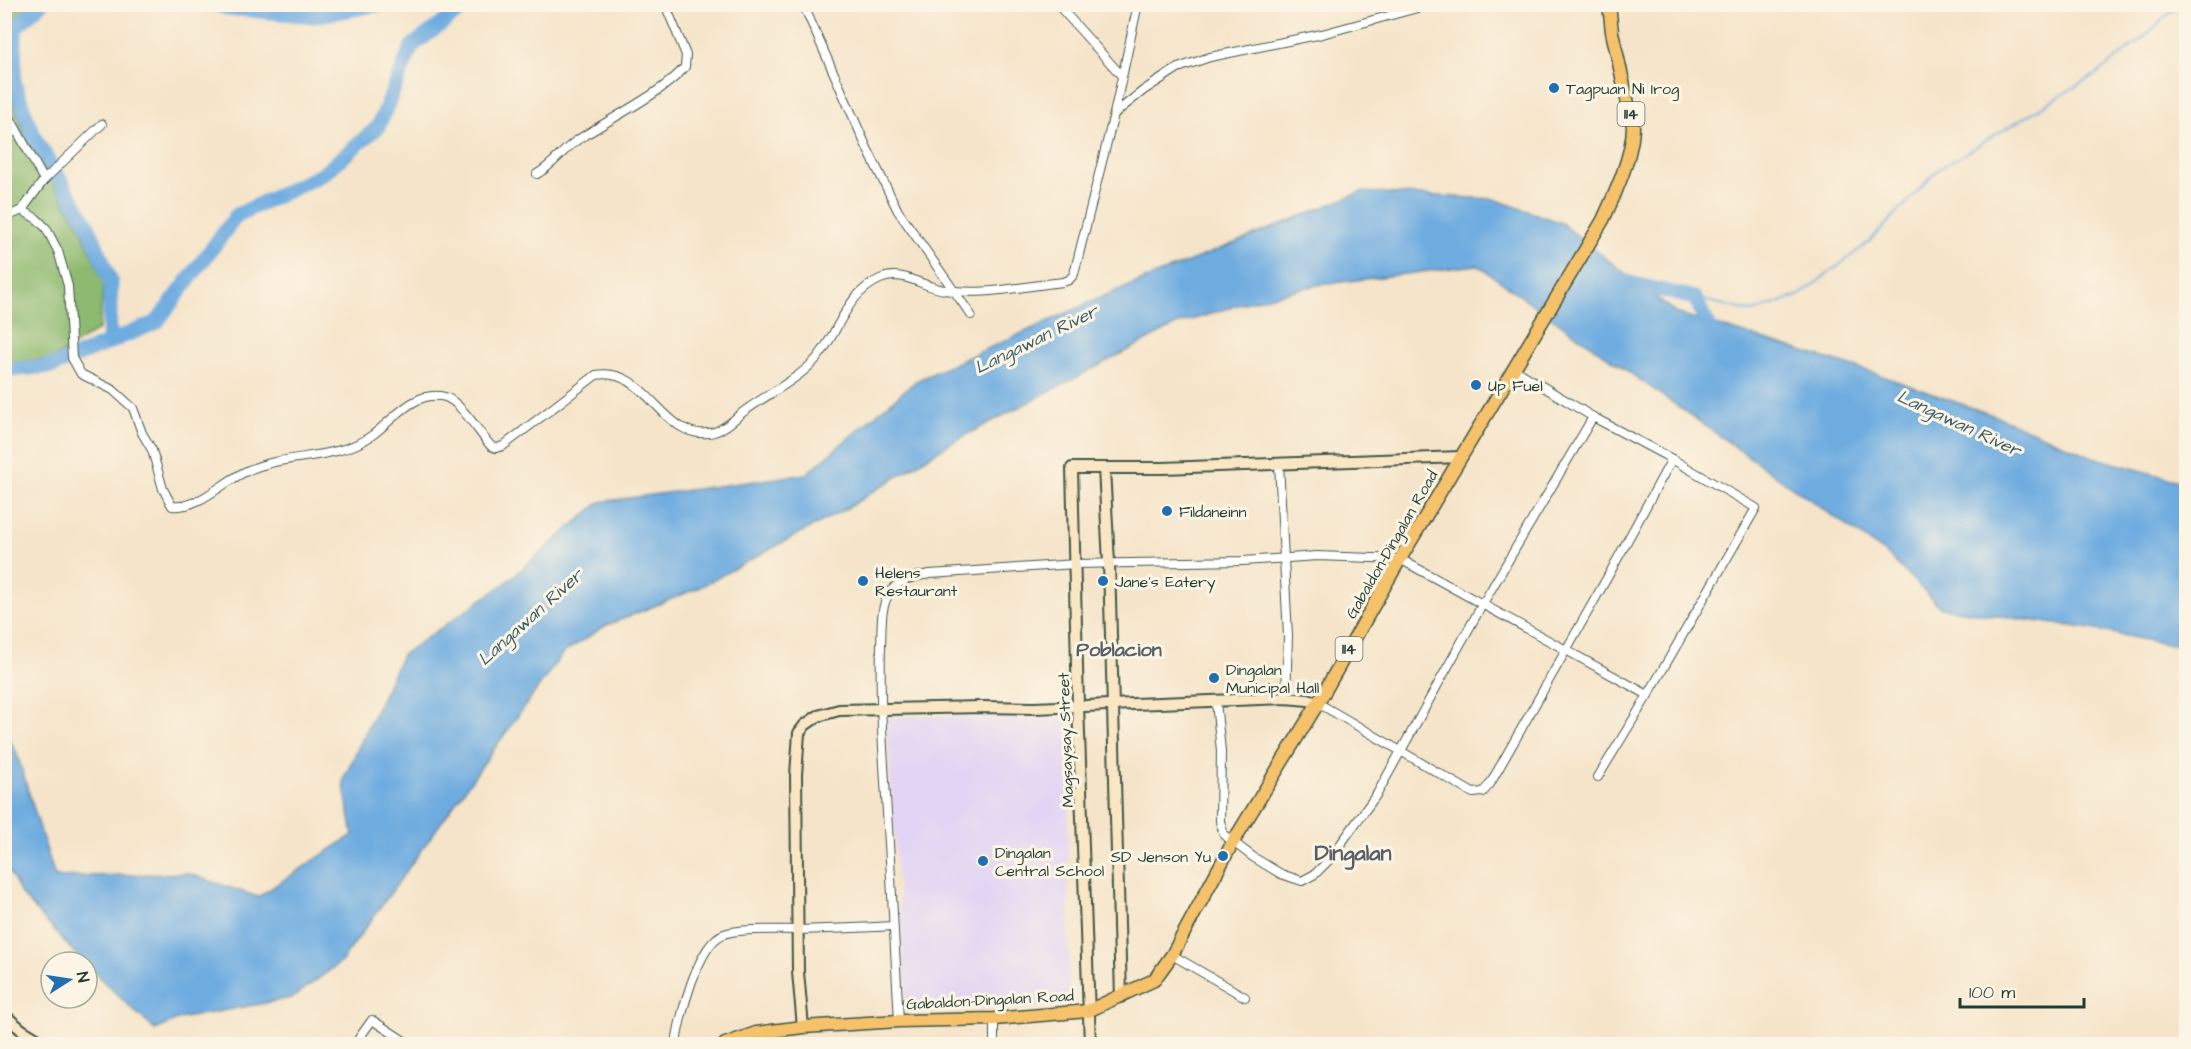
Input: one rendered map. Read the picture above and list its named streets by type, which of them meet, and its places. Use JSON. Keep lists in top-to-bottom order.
{
  "streets": {
    "main road": ["114", "Gabaldon-Dingalan Road"],
    "street": ["Magsaysay Street"]
  },
  "crossings": [
    ["Gabaldon-Dingalan Road", "Magsaysay Street"]
  ],
  "districts": ["Poblacion", "Dingalan"],
  "water": ["Langawan River"],
  "places": [
    "Tagpuan Ni Irog",
    "Up Fuel",
    "Fildaneinn",
    "Helens Restaurant",
    "Jane’s Eatery",
    "Dingalan Municipal Hall",
    "SD Jenson Yu",
    "Dingalan Central School"
  ],
  "scale_bar": "100 m",
  "north": "right"
}
